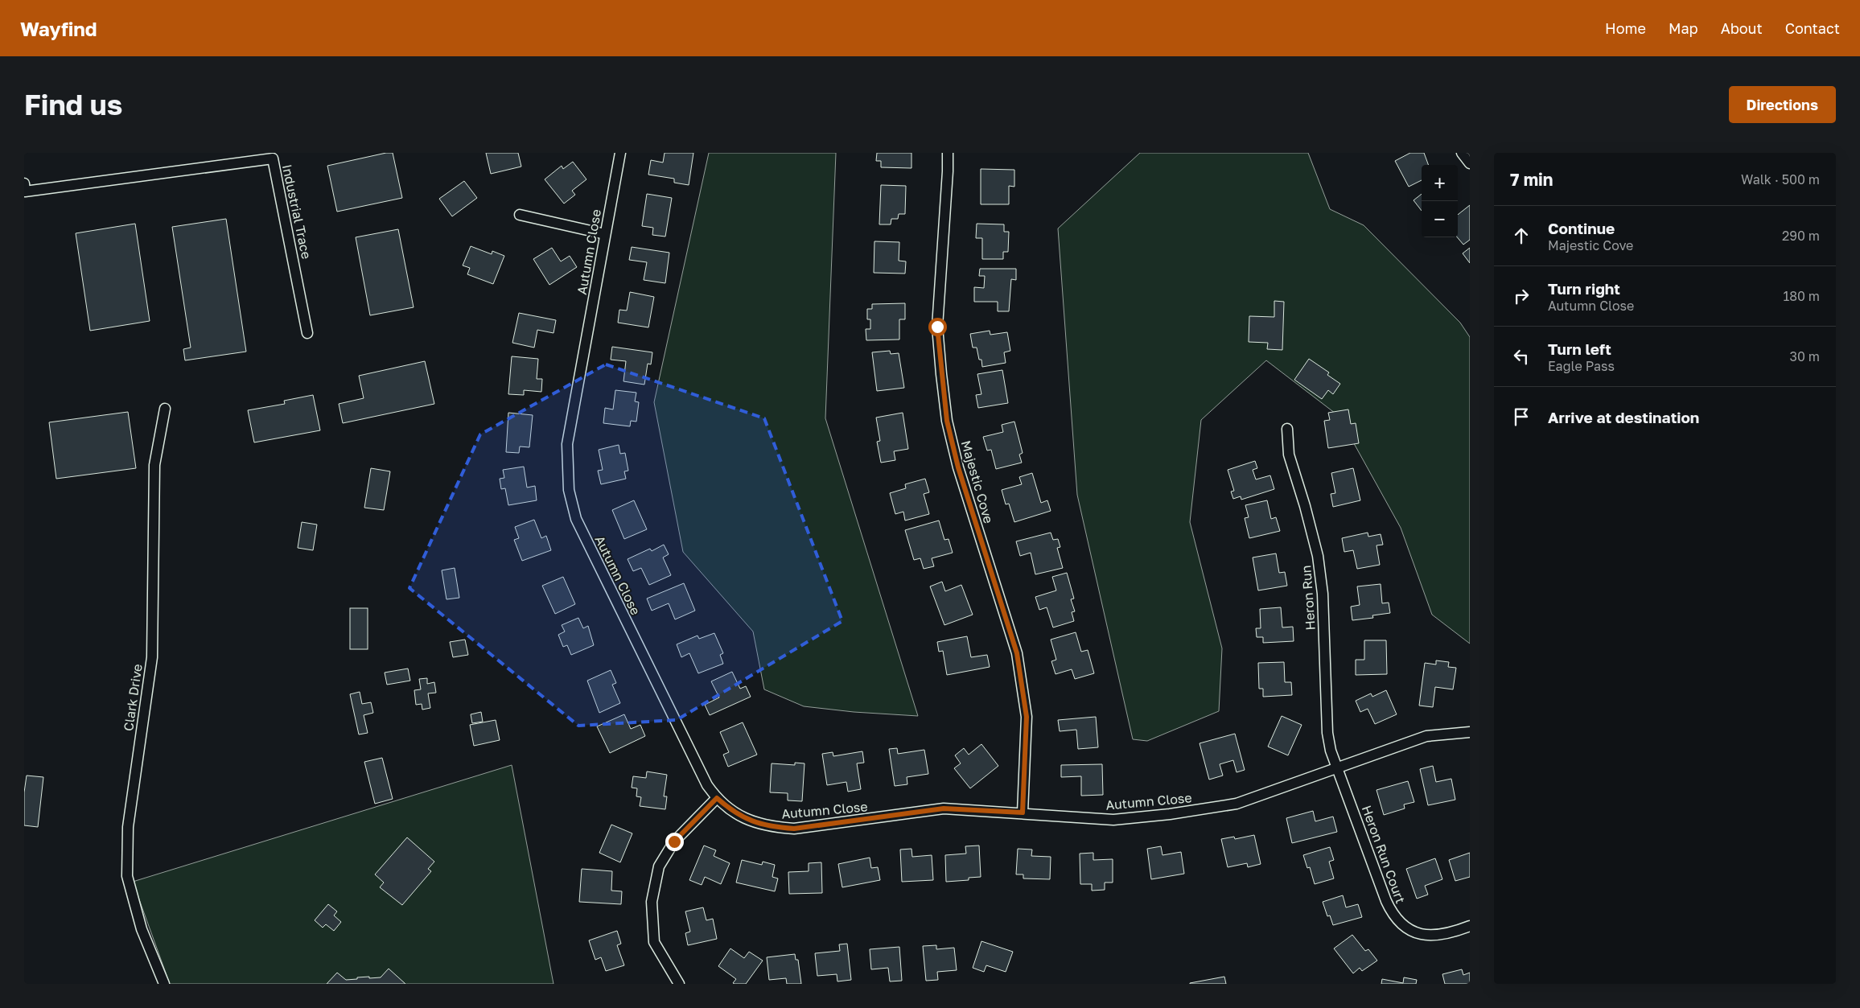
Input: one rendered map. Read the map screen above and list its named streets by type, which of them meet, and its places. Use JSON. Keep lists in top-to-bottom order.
{
  "streets": {
    "street": [
      "Industrial Trace",
      "Autumn Close",
      "Majestic Cove",
      "Heron Run",
      "Clark Drive",
      "Heron Run Court"
    ]
  },
  "crossings": [
    ["Autumn Close", "Majestic Cove"],
    ["Autumn Close", "Heron Run"],
    ["Autumn Close", "Heron Run Court"],
    ["Heron Run", "Heron Run Court"]
  ],
  "page": {
    "header": "Wayfind",
    "nav": [
      "Home",
      "Map",
      "About",
      "Contact"
    ],
    "buttons": "Directions",
    "title": "Find us",
    "heading": ["7 min", "Walk · 500 m"],
    "map_buttons": ["+", "−"],
    "list": [
      ["Continue", "Majestic Cove", "290 m"],
      ["Turn right", "Autumn Close", "180 m"],
      ["Turn left", "Eagle Pass", "30 m"],
      "Arrive at destination"
    ]
  }
}
